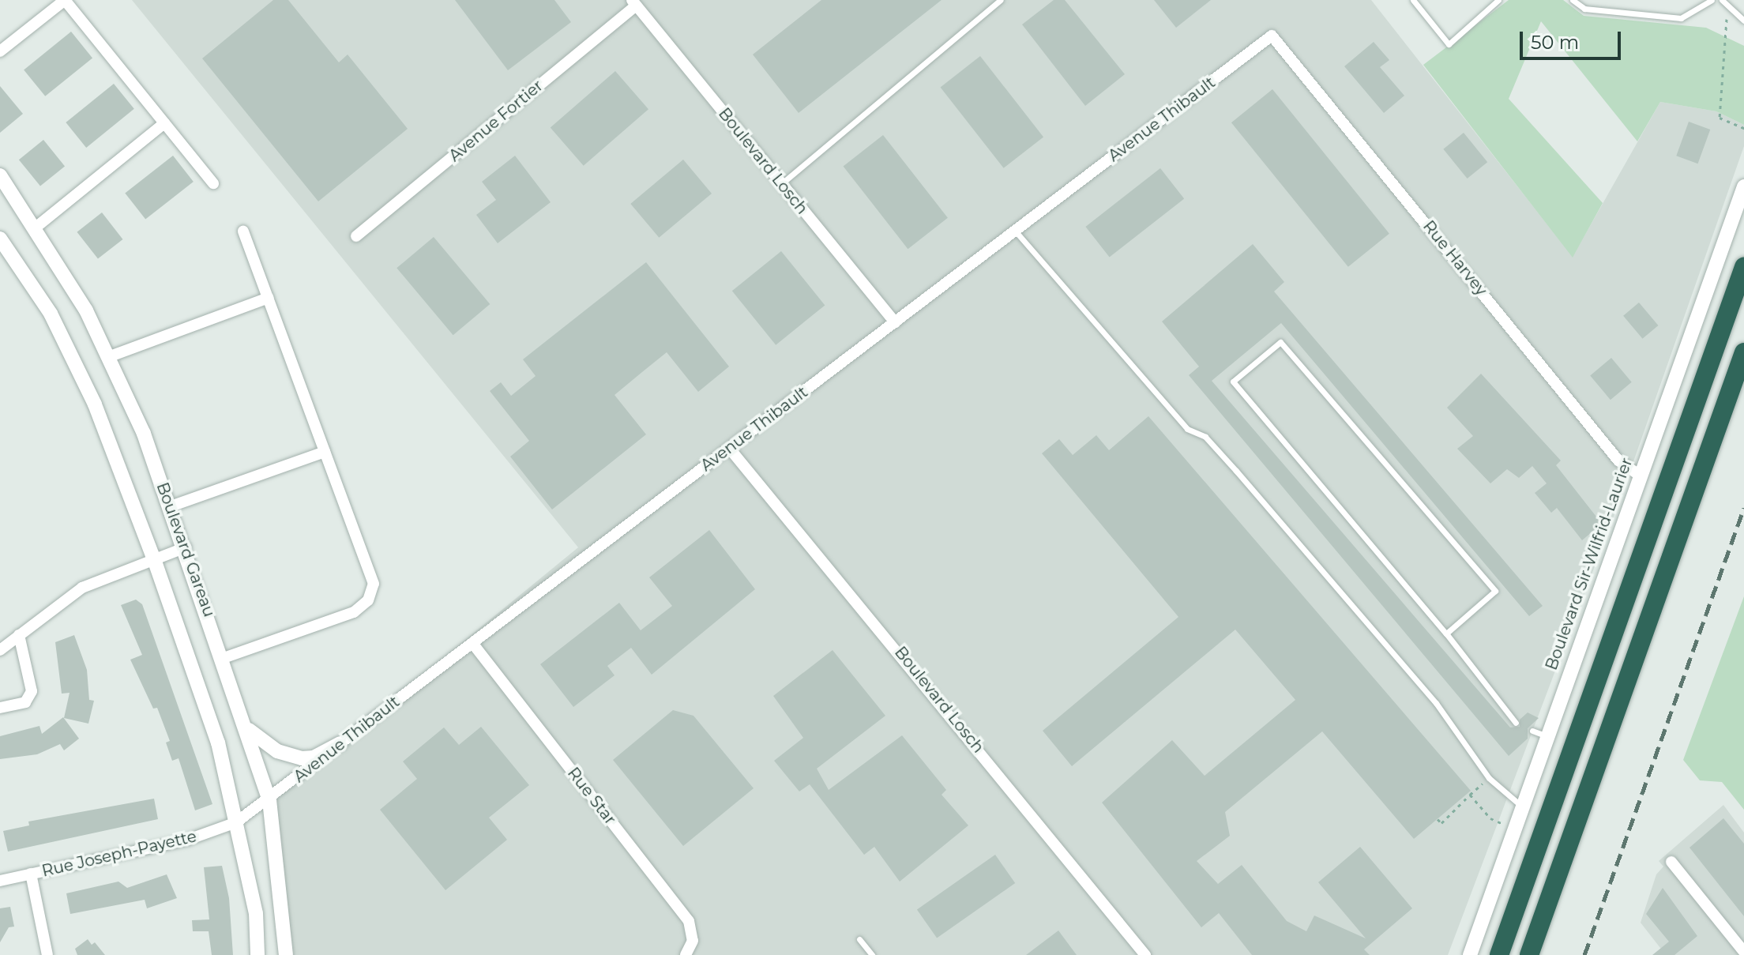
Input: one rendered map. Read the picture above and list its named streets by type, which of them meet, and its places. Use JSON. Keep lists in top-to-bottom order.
{
  "streets": {
    "street": [
      "Avenue Thibault",
      "Avenue Fortier",
      "Boulevard Losch",
      "Rue Harvey",
      "Boulevard Gareau",
      "Boulevard Sir-Wilfrid-Laurier",
      "Rue Star",
      "Rue Joseph-Payette"
    ]
  },
  "crossings": [
    ["Avenue Thibault", "Boulevard Losch"],
    ["Avenue Thibault", "Rue Harvey"],
    ["Avenue Thibault", "Boulevard Gareau"],
    ["Avenue Thibault", "Rue Star"],
    ["Avenue Thibault", "Rue Joseph-Payette"],
    ["Avenue Fortier", "Boulevard Losch"],
    ["Rue Harvey", "Boulevard Sir-Wilfrid-Laurier"],
    ["Boulevard Gareau", "Rue Joseph-Payette"]
  ],
  "scale_bar": "50 m"
}
